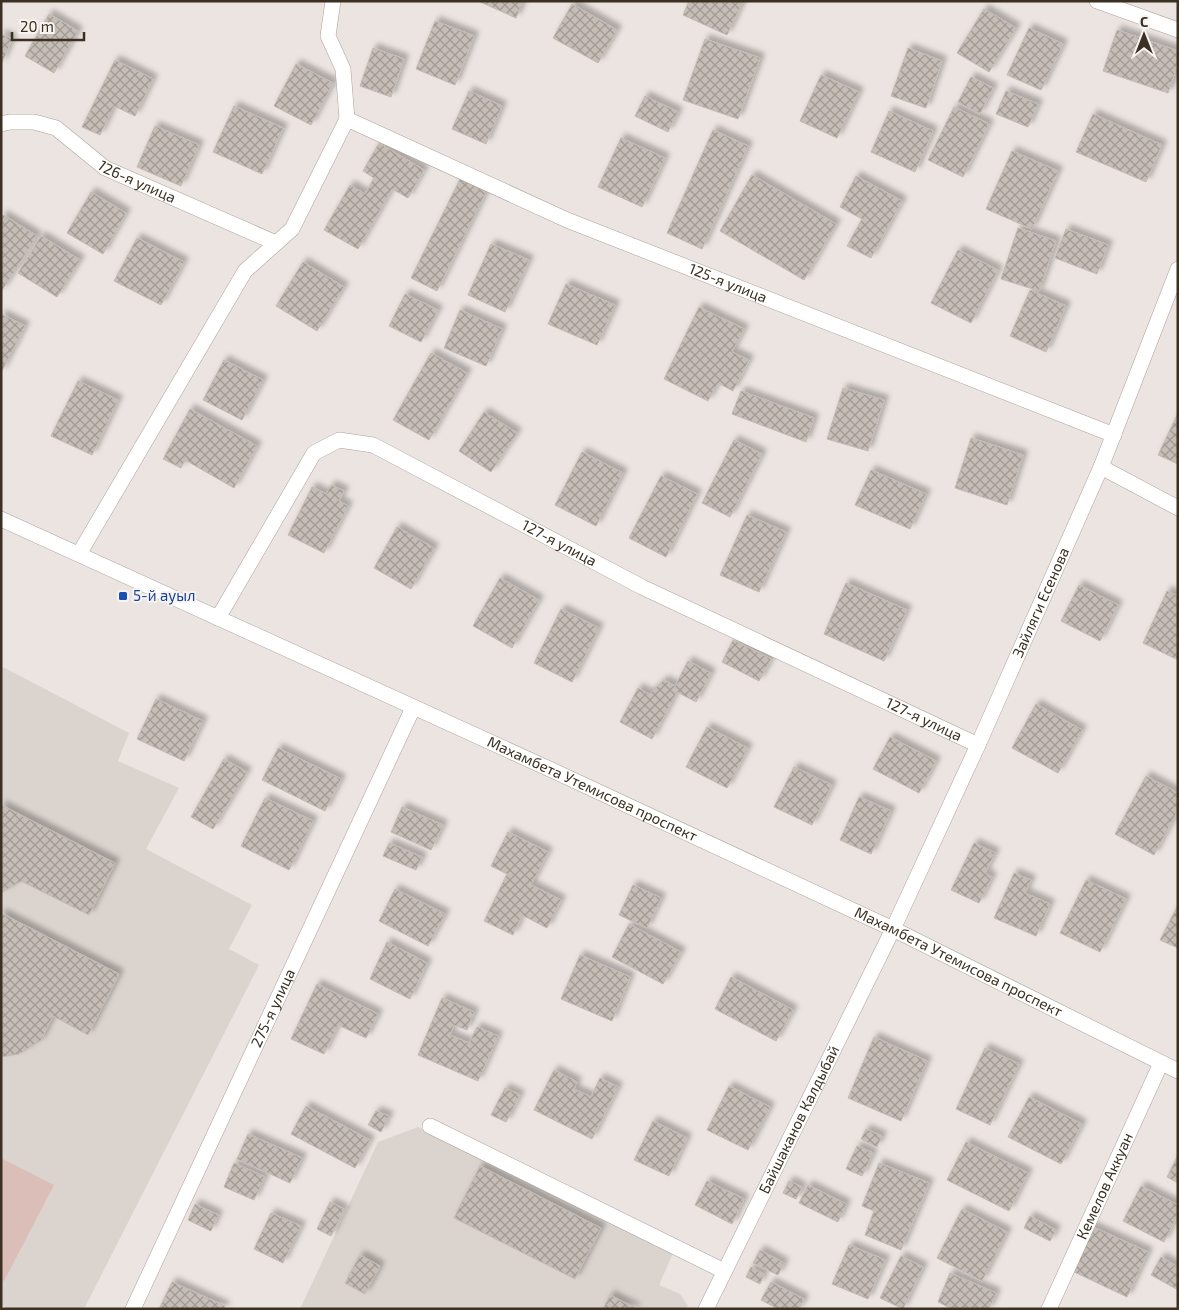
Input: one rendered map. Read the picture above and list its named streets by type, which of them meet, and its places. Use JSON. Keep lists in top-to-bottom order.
{
  "streets": {
    "street": [
      "126-я улица",
      "125-я улица",
      "127-я улица",
      "Зайляги Есенова",
      "Махамбета Утемисова проспект",
      "275-я улица",
      "Байшаканов Калдыбай",
      "Кемелов Аккуан"
    ]
  },
  "crossings": [
    ["125-я улица", "Зайляги Есенова"],
    ["127-я улица", "Зайляги Есенова"],
    ["127-я улица", "Махамбета Утемисова проспект"],
    ["Зайляги Есенова", "Махамбета Утемисова проспект"],
    ["Зайляги Есенова", "Байшаканов Калдыбай"],
    ["Махамбета Утемисова проспект", "275-я улица"],
    ["Махамбета Утемисова проспект", "Байшаканов Калдыбай"],
    ["Махамбета Утемисова проспект", "Кемелов Аккуан"]
  ],
  "places": {
    "transit": ["5-й ауыл"]
  },
  "scale_bar": "20 m",
  "north": "top"
}
